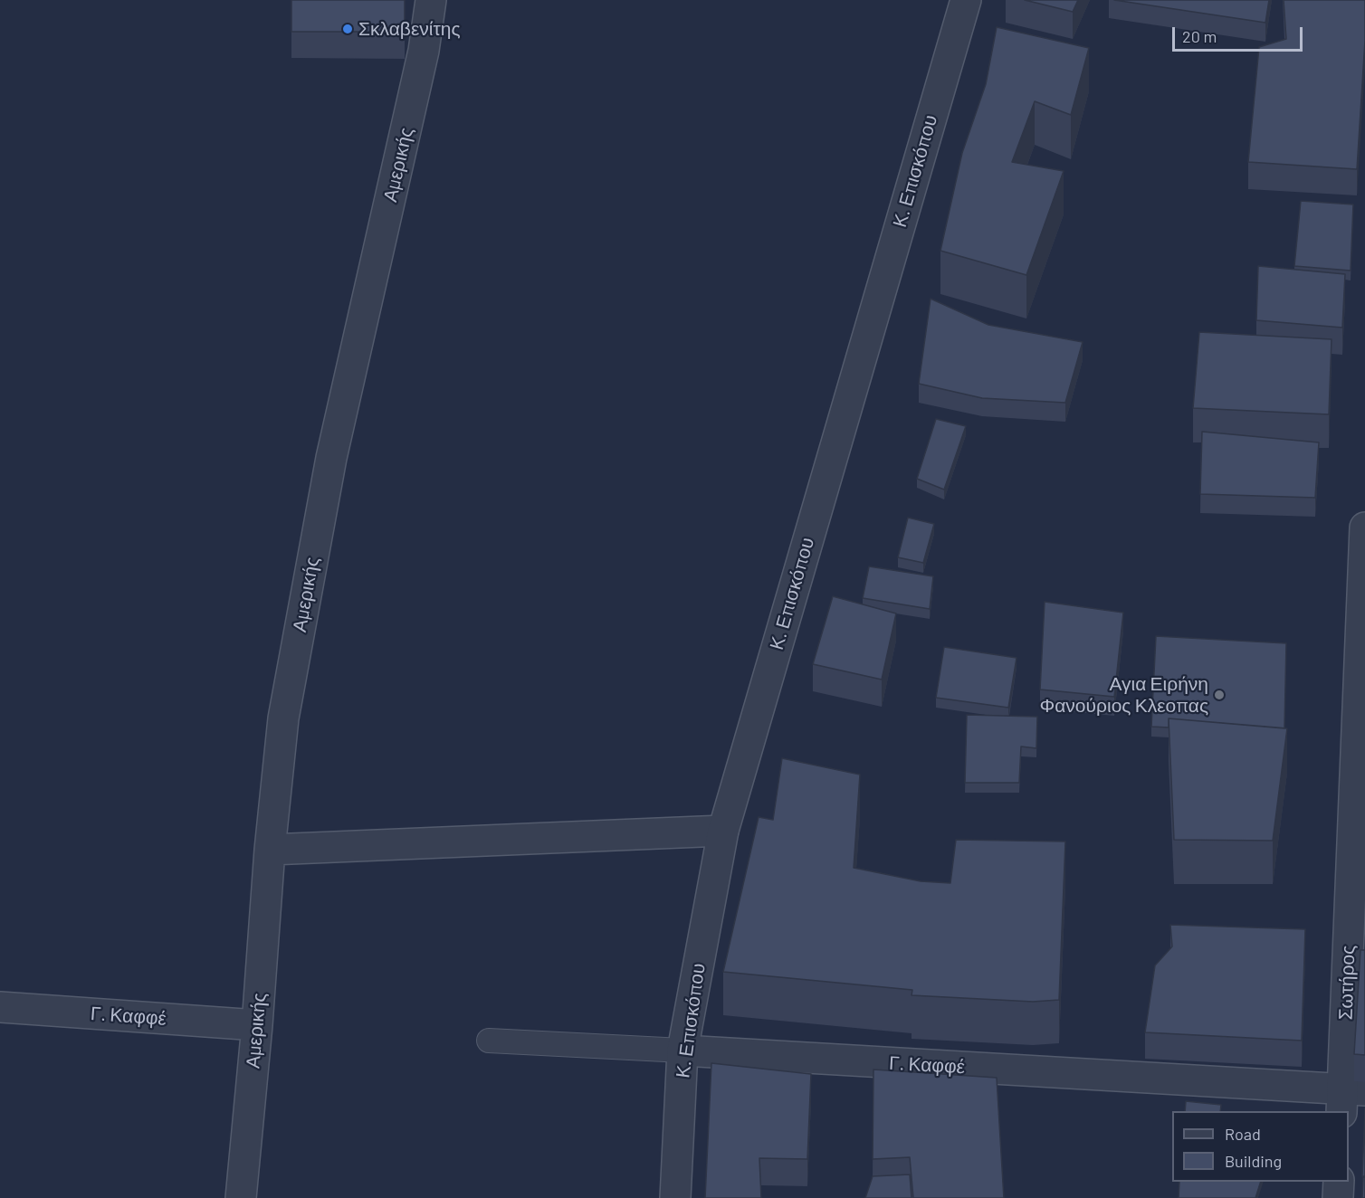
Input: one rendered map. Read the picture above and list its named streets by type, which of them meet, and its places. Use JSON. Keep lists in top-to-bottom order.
{
  "streets": {
    "street": [
      "Αμερικής",
      "Κ. Επισκόπου",
      "Σωτήρος",
      "Γ. Καφφέ"
    ]
  },
  "crossings": [
    ["Αμερικής", "Γ. Καφφέ"],
    ["Κ. Επισκόπου", "Γ. Καφφέ"],
    ["Σωτήρος", "Γ. Καφφέ"]
  ],
  "places": ["Σκλαβενίτης", "Αγια Ειρήνη Φανούριος Κλεοπας"],
  "legend": ["Road", "Building"],
  "scale_bar": "20 m"
}
